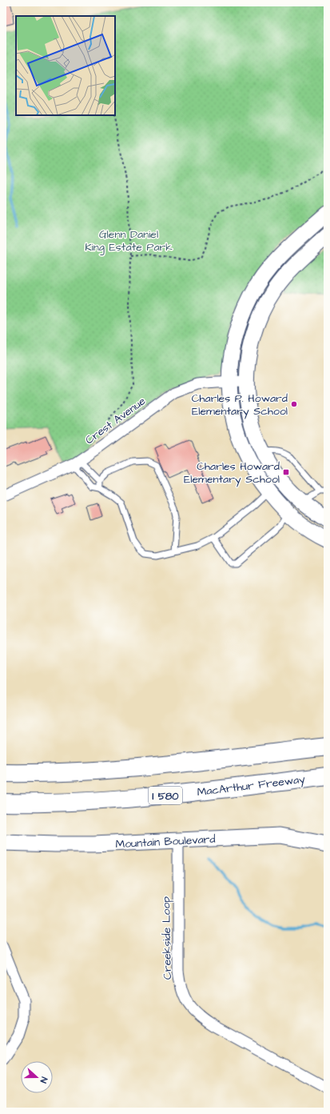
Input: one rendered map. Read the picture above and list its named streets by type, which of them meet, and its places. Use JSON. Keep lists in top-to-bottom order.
{
  "streets": {
    "highway": ["MacArthur Freeway", "I 580"],
    "street": ["Crest Avenue", "Mountain Boulevard", "Creekside Loop"]
  },
  "crossings": [
    ["Mountain Boulevard", "Creekside Loop"]
  ],
  "parks": ["Glenn Daniel King Estate Park"],
  "places": {
    "other": ["Charles P. Howard Elementary School"],
    "transit": ["Charles Howard Elementary School"]
  },
  "north": "right"
}
